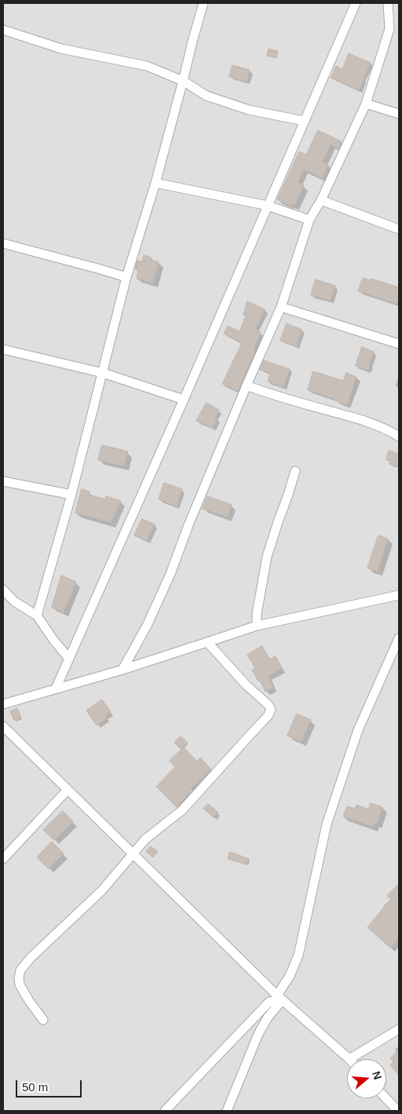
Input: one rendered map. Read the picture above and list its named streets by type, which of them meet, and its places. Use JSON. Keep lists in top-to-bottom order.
{
  "scale_bar": "50 m",
  "north": "right"
}
